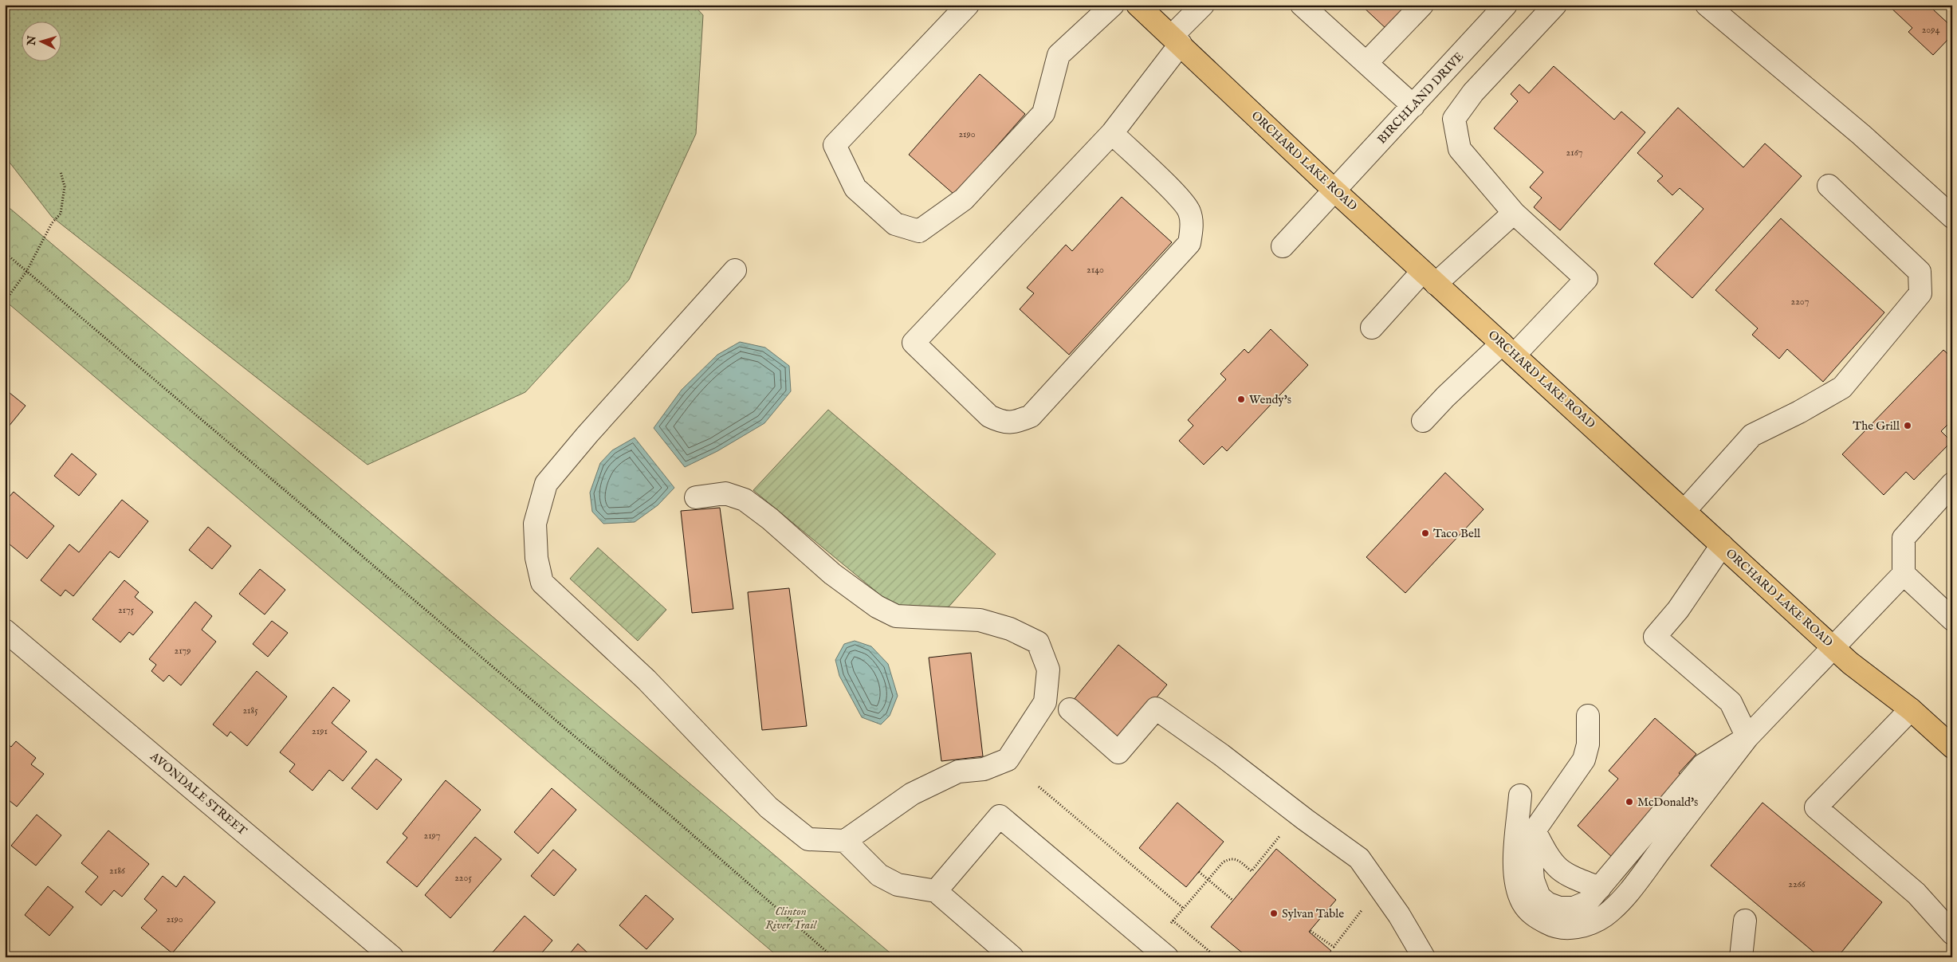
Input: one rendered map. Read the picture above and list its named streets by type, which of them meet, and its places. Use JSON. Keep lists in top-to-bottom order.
{
  "streets": {
    "main road": ["ORCHARD LAKE ROAD"],
    "street": ["BIRCHLAND DRIVE", "AVONDALE STREET"]
  },
  "crossings": [
    ["BIRCHLAND DRIVE", "ORCHARD LAKE ROAD"]
  ],
  "parks": ["Clinton River Trail"],
  "places": [
    "Wendy's",
    "The Grill",
    "Taco Bell",
    "McDonald's",
    "Sylvan Table"
  ],
  "house_numbers": [
    "2094",
    "2190",
    "2167",
    "2140",
    "2207",
    "2175",
    "2179",
    "2185",
    "2191",
    "2197",
    "2186",
    "2205",
    "2266",
    "2190"
  ],
  "north": "left"
}
